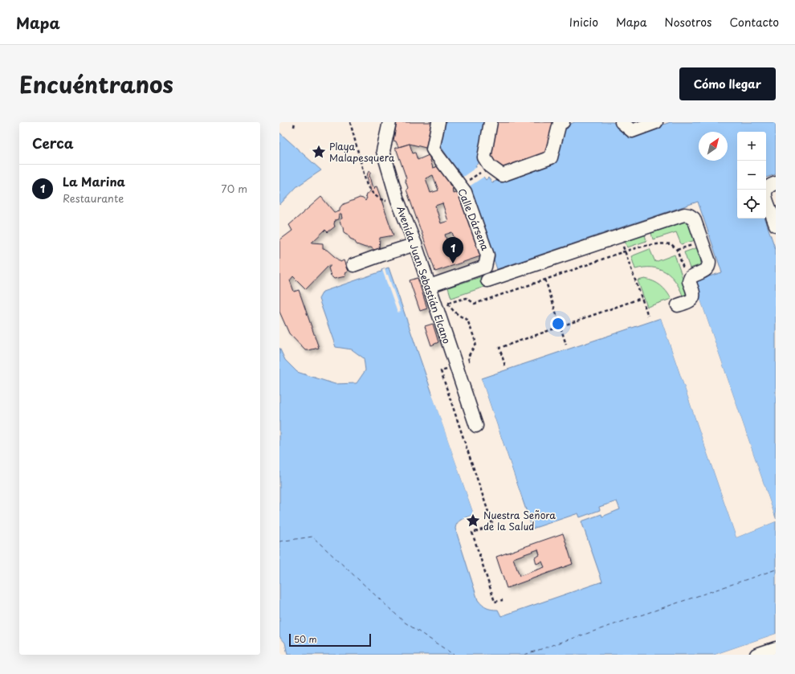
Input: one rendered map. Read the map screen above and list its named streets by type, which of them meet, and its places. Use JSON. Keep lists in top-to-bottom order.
{
  "streets": {
    "street": ["Calle Dársena", "Avenida Juan Sebastián Elcano"]
  },
  "crossings": [
    ["Calle Dársena", "Avenida Juan Sebastián Elcano"]
  ],
  "places": {
    "place": ["Playa Malapesquera", "Nuestra Señora de la Salud"]
  },
  "scale_bar": "50 m",
  "north": "top right",
  "page": {
    "header": "Mapa",
    "nav": [
      "Inicio",
      "Mapa",
      "Nosotros",
      "Contacto"
    ],
    "title": "Encuéntranos",
    "buttons": "Cómo llegar",
    "heading": "Cerca",
    "map_buttons": ["+", "−"],
    "list": [
      {
        "mark": "1",
        "name": "La Marina",
        "note": "Restaurante",
        "value": "70 m"
      }
    ],
    "pins": "1",
    "scale": "50 m"
  }
}
